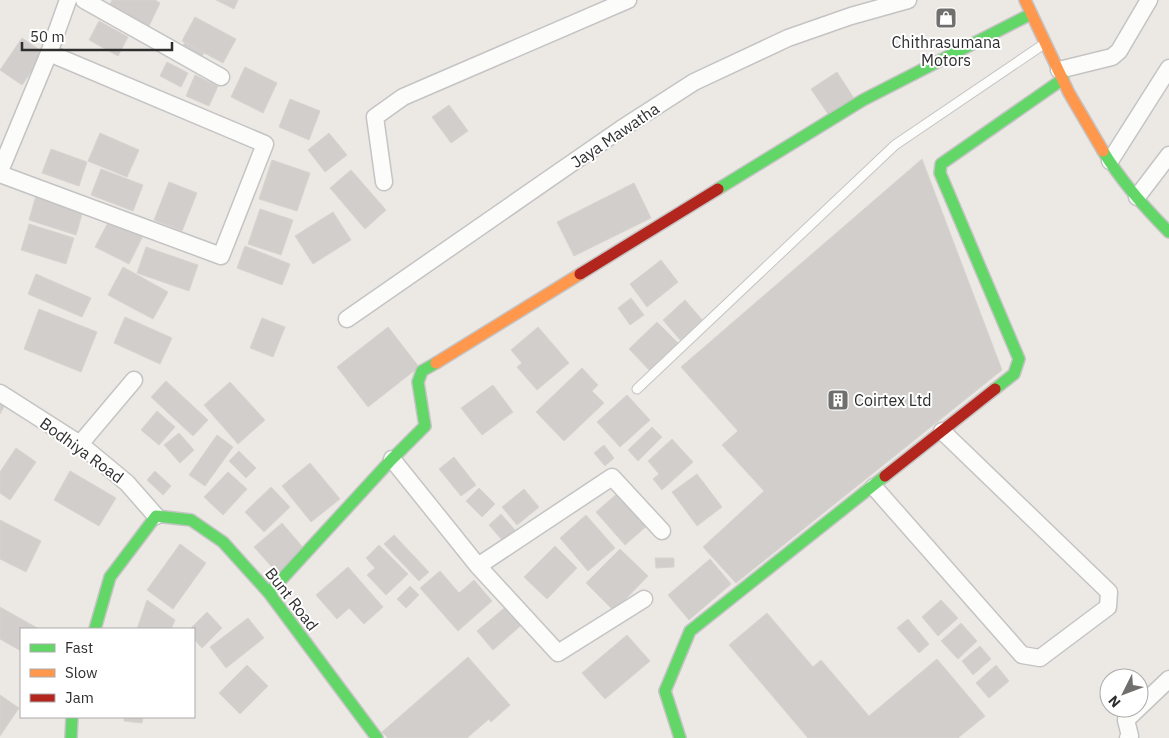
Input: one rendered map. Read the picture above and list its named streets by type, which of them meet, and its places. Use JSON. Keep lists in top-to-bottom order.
{
  "streets": {
    "street": ["Jaya Mawatha", "Bodhiya Road", "Bunt Road"]
  },
  "crossings": [
    ["Bodhiya Road", "Bunt Road"]
  ],
  "places": {
    "shop": ["Chithrasumana Motors"],
    "building": ["Coirtex Ltd"]
  },
  "legend": ["Fast", "Slow", "Jam"],
  "scale_bar": "50 m",
  "north": "bottom left"
}
